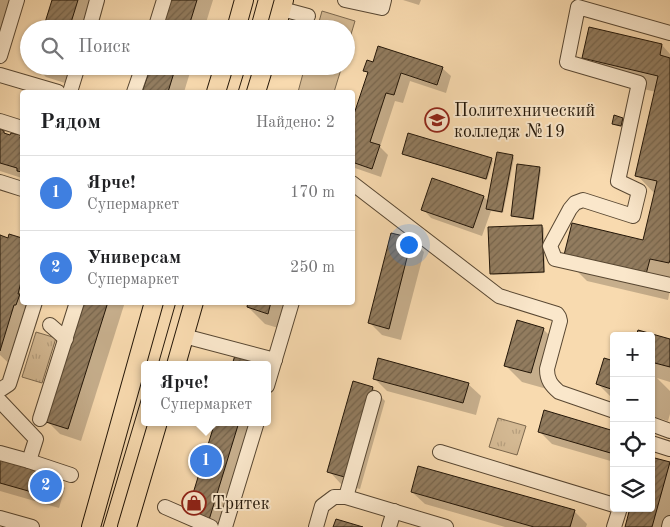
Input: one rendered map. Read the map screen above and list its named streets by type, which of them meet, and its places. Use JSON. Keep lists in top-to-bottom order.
{
  "places": {
    "school or university": ["Политехнический колледж №19"],
    "shop": ["Тритек"]
  },
  "page": {
    "search": "Поиск",
    "heading": ["Рядом", "Найдено: 2"],
    "list": [
      {
        "mark": "1",
        "name": "Ярче!",
        "note": "Супермаркет",
        "value": "170 m"
      },
      {
        "mark": "2",
        "name": "Универсам",
        "note": "Супермаркет",
        "value": "250 m"
      }
    ],
    "map_buttons": ["+", "−"],
    "popup": ["Ярче!", "Супермаркет"],
    "pins": ["1", "2"]
  }
}
